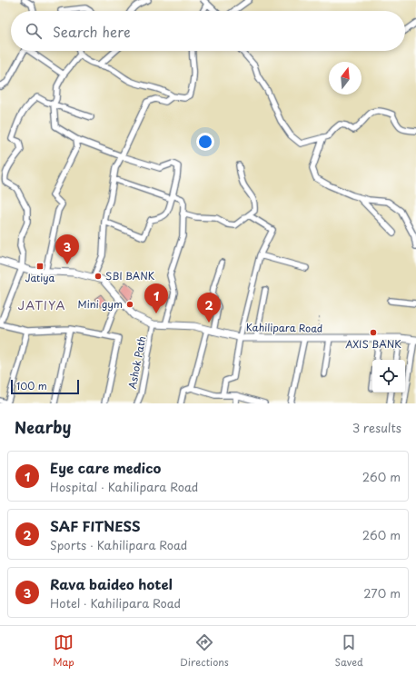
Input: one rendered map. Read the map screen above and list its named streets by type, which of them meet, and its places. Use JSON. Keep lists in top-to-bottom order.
{
  "streets": {
    "main road": ["Kahilipara Road"],
    "street": ["Ashok Path"]
  },
  "crossings": [
    ["Kahilipara Road", "Ashok Path"]
  ],
  "districts": ["JATIYA"],
  "places": {
    "transit": ["Jatiya"],
    "other": ["SBI BANK", "Mini gym", "AXIS BANK"]
  },
  "scale_bar": "100 m",
  "north": "top",
  "page": {
    "search": "Search here",
    "pins": ["3", "1", "2"],
    "scale": "100 m",
    "heading": ["Nearby", "3 results"],
    "list": [
      {
        "mark": "1",
        "name": "Eye care medico",
        "note": "Hospital · Kahilipara Road",
        "value": "260 m"
      },
      {
        "mark": "2",
        "name": "SAF FITNESS",
        "note": "Sports · Kahilipara Road",
        "value": "260 m"
      },
      {
        "mark": "3",
        "name": "Rava baideo hotel",
        "note": "Hotel · Kahilipara Road",
        "value": "270 m"
      }
    ],
    "nav": ["Map", "Directions", "Saved"]
  }
}
